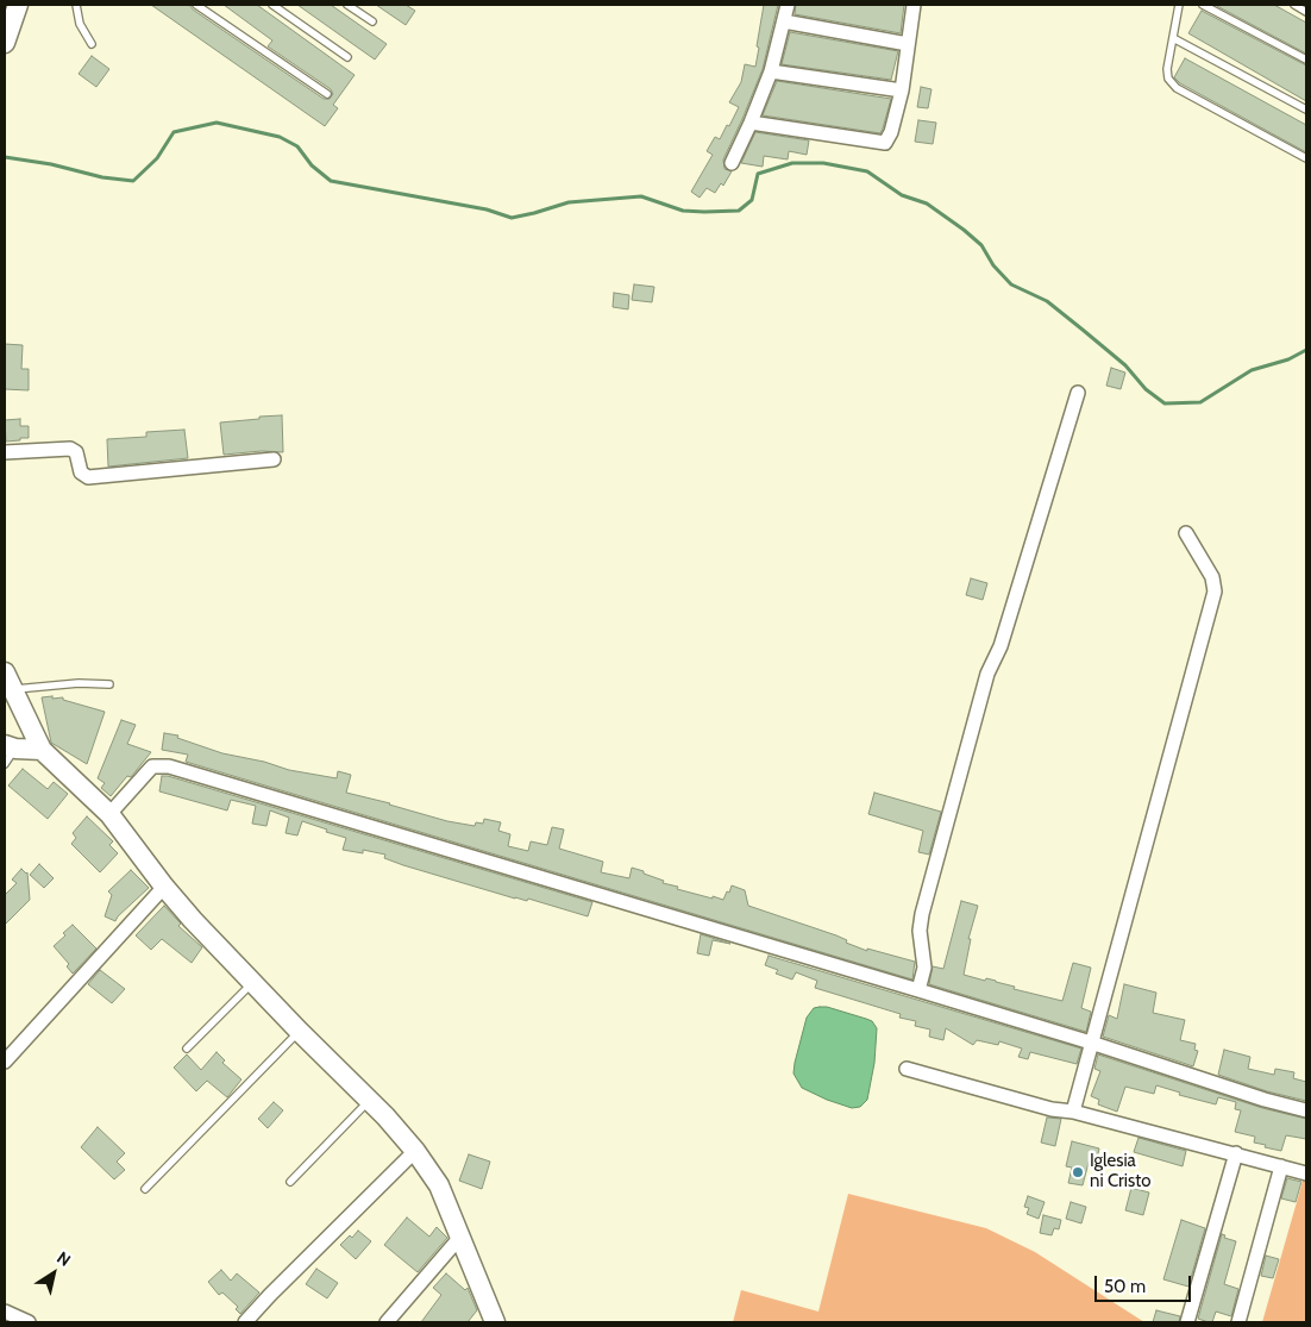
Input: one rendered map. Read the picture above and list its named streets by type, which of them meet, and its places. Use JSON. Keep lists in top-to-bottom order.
{
  "places": ["Iglesia ni Cristo"],
  "scale_bar": "50 m",
  "north": "top right"
}
